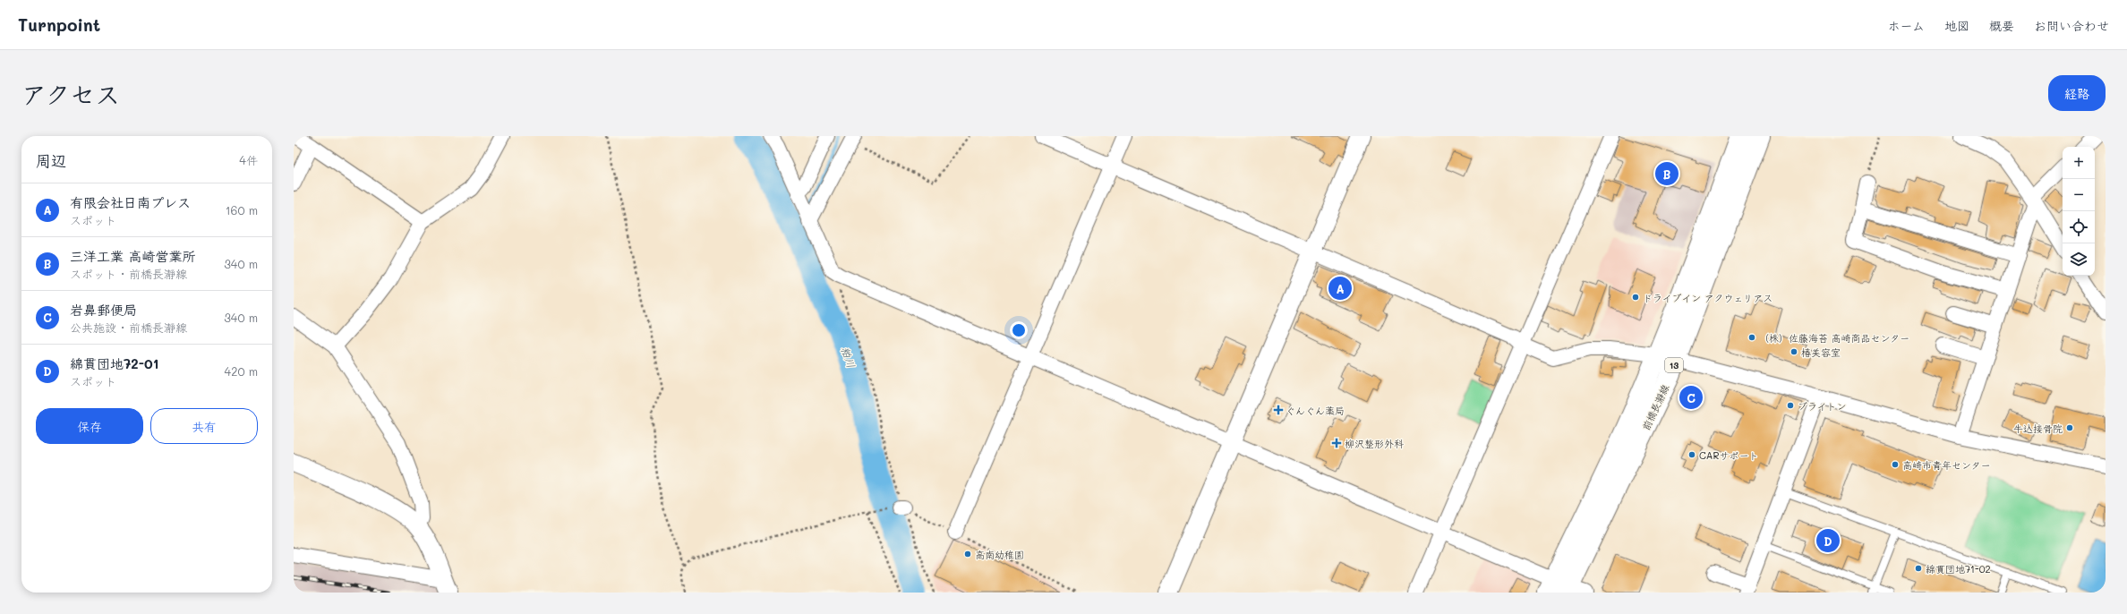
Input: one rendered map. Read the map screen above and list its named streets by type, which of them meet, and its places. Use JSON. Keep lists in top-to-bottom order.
{
  "streets": {
    "main road": ["13", "前橋長瀞線"]
  },
  "water": ["粕川"],
  "places": {
    "other": [
      "ドライブイン アクウェリアス",
      "（株）佐藤海苔 高崎商品センター",
      "椿美容室",
      "ブライトン",
      "牛込接骨院",
      "CARサポート",
      "高崎市青年センター",
      "高南幼稚園",
      "綿貫団地71-02"
    ],
    "health": ["ぐんぐん薬局", "柳沢整形外科"]
  },
  "page": {
    "header": "Turnpoint",
    "nav": [
      "ホーム",
      "地図",
      "概要",
      "お問い合わせ"
    ],
    "title": "アクセス",
    "buttons": [
      "経路",
      ["保存", "共有"]
    ],
    "heading": ["周辺", "4件"],
    "map_buttons": ["+", "−"],
    "pins": [
      "B",
      "A",
      "C",
      "D"
    ],
    "list": [
      {
        "mark": "A",
        "name": "有限会社日南プレス",
        "note": "スポット",
        "value": "160 m"
      },
      {
        "mark": "B",
        "name": "三洋工業 高崎営業所",
        "note": "スポット · 前橋長瀞線",
        "value": "340 m"
      },
      {
        "mark": "C",
        "name": "岩鼻郵便局",
        "note": "公共施設 · 前橋長瀞線",
        "value": "340 m"
      },
      {
        "mark": "D",
        "name": "綿貫団地72-01",
        "note": "スポット",
        "value": "420 m"
      }
    ]
  }
}
